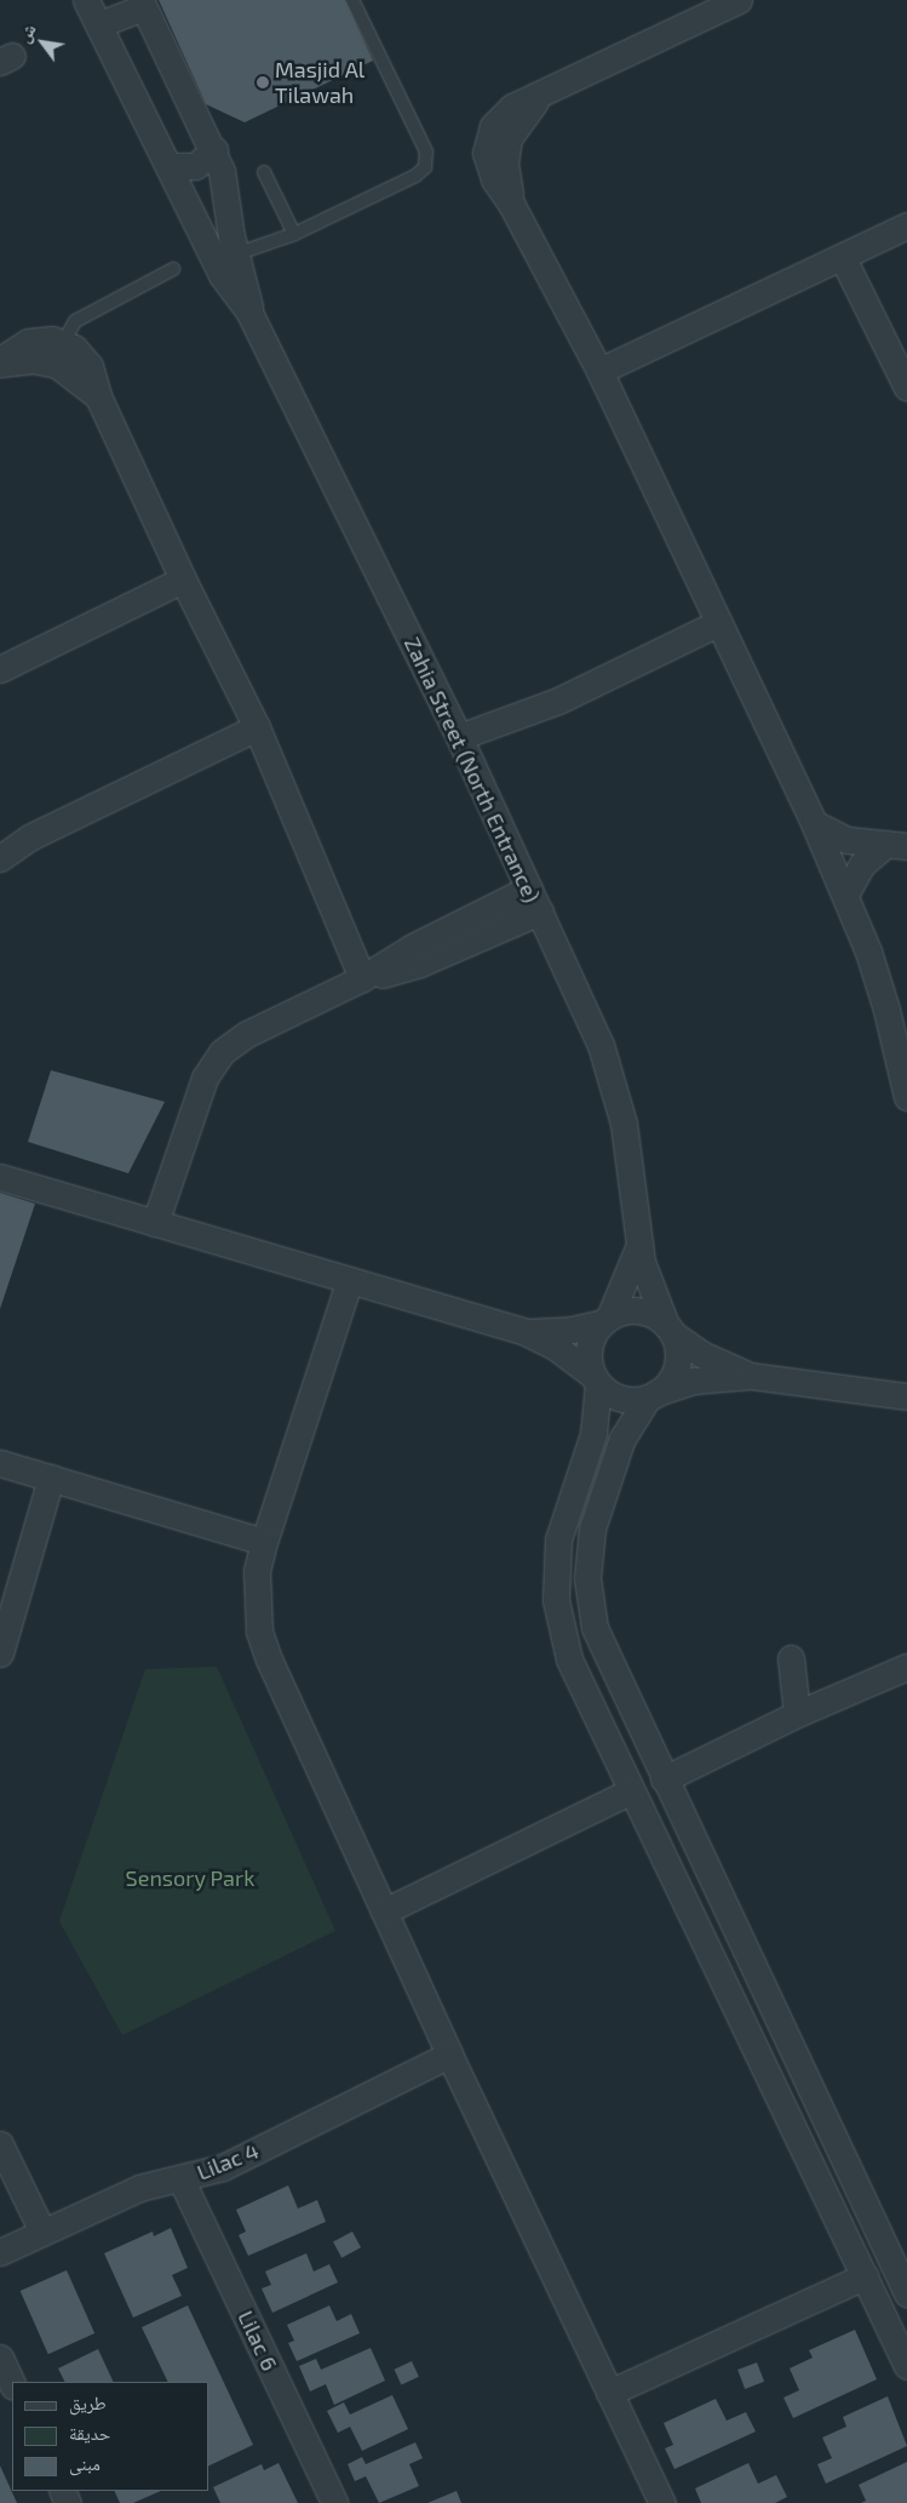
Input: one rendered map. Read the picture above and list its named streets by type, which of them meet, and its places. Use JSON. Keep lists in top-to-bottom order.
{
  "streets": {
    "street": ["Zahia Street (North Entrance)", "Lilac 4", "Lilac 6"]
  },
  "crossings": [
    ["Lilac 4", "Lilac 6"]
  ],
  "parks": ["Sensory Park"],
  "places": ["Masjid Al Tilawah"],
  "legend": ["طريق", "حديقة", "مبنى"],
  "north": "top left"
}
